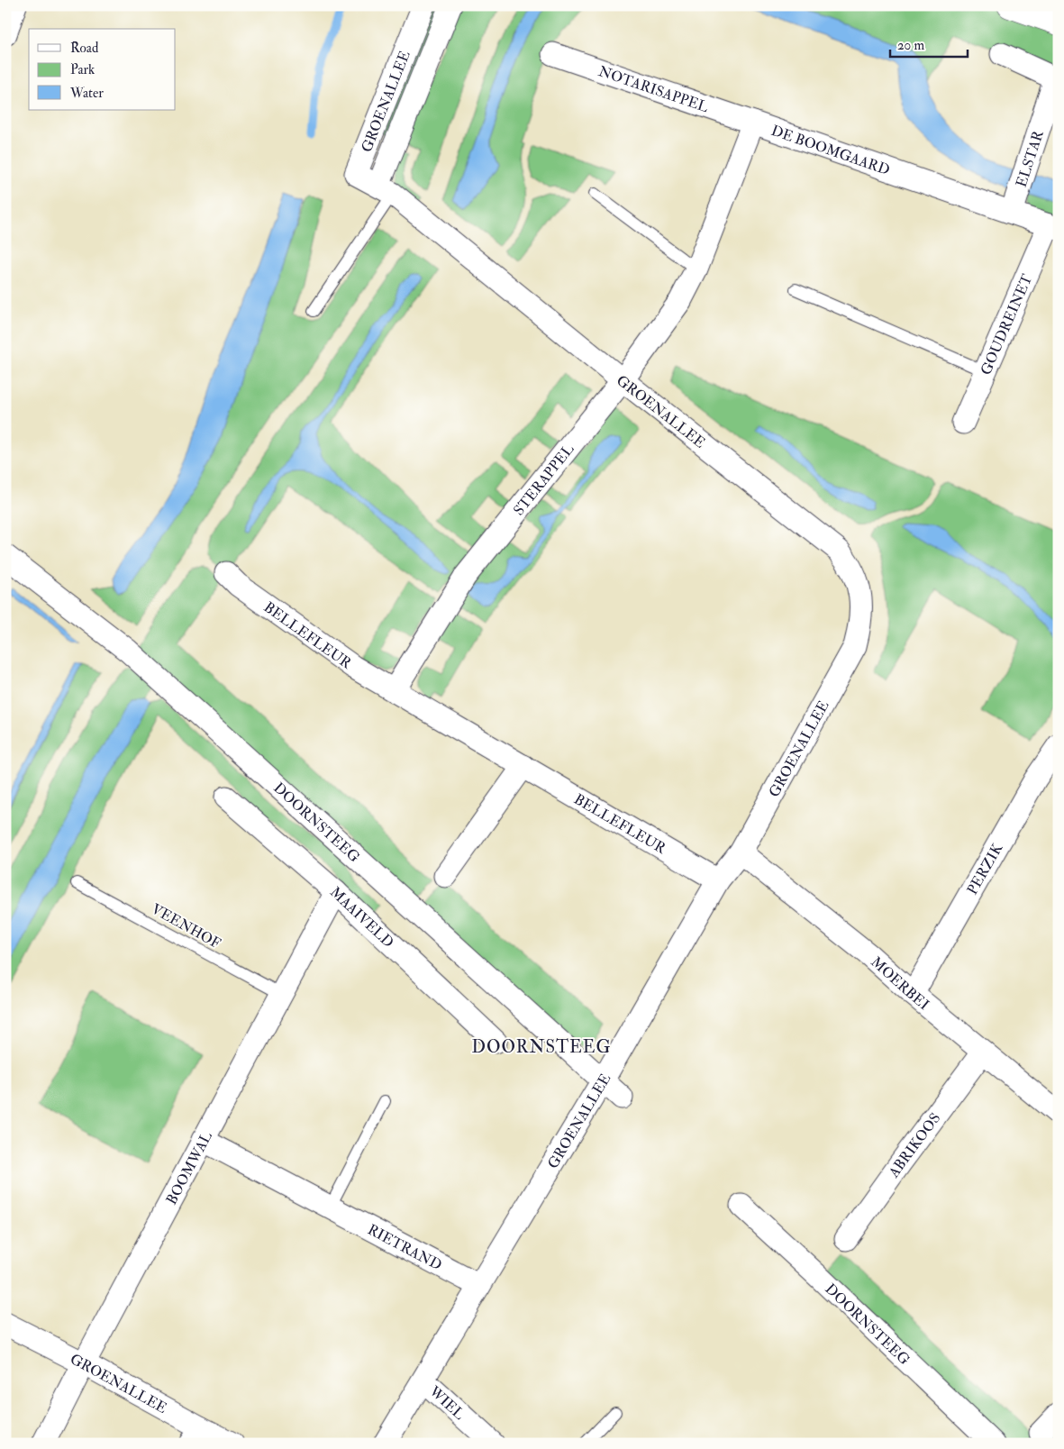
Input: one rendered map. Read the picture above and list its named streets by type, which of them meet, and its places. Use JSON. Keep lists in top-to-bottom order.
{
  "streets": {
    "street": [
      "NOTARISAPPEL",
      "GROENALLEE",
      "DE BOOMGAARD",
      "ELSTAR",
      "GOUDREINET",
      "STERAPPEL",
      "BELLEFLEUR",
      "DOORNSTEEG",
      "PERZIK",
      "MAAIVELD",
      "MOERBEI",
      "ABRIKOOS",
      "BOOMWAL",
      "RIETRAND",
      "WIEL"
    ],
    "lane": ["VEENHOF"]
  },
  "crossings": [
    ["NOTARISAPPEL", "DE BOOMGAARD"],
    ["GROENALLEE", "DE BOOMGAARD"],
    ["GROENALLEE", "STERAPPEL"],
    ["GROENALLEE", "BELLEFLEUR"],
    ["GROENALLEE", "DOORNSTEEG"],
    ["GROENALLEE", "MOERBEI"],
    ["GROENALLEE", "BOOMWAL"],
    ["GROENALLEE", "RIETRAND"],
    ["GROENALLEE", "WIEL"],
    ["DE BOOMGAARD", "ELSTAR"],
    ["DE BOOMGAARD", "GOUDREINET"],
    ["DE BOOMGAARD", "STERAPPEL"],
    ["STERAPPEL", "BELLEFLEUR"],
    ["PERZIK", "MOERBEI"],
    ["MAAIVELD", "BOOMWAL"],
    ["VEENHOF", "BOOMWAL"],
    ["MOERBEI", "ABRIKOOS"],
    ["BOOMWAL", "RIETRAND"]
  ],
  "districts": ["DOORNSTEEG"],
  "legend": ["Road", "Park", "Water"],
  "scale_bar": "20 m"
}
